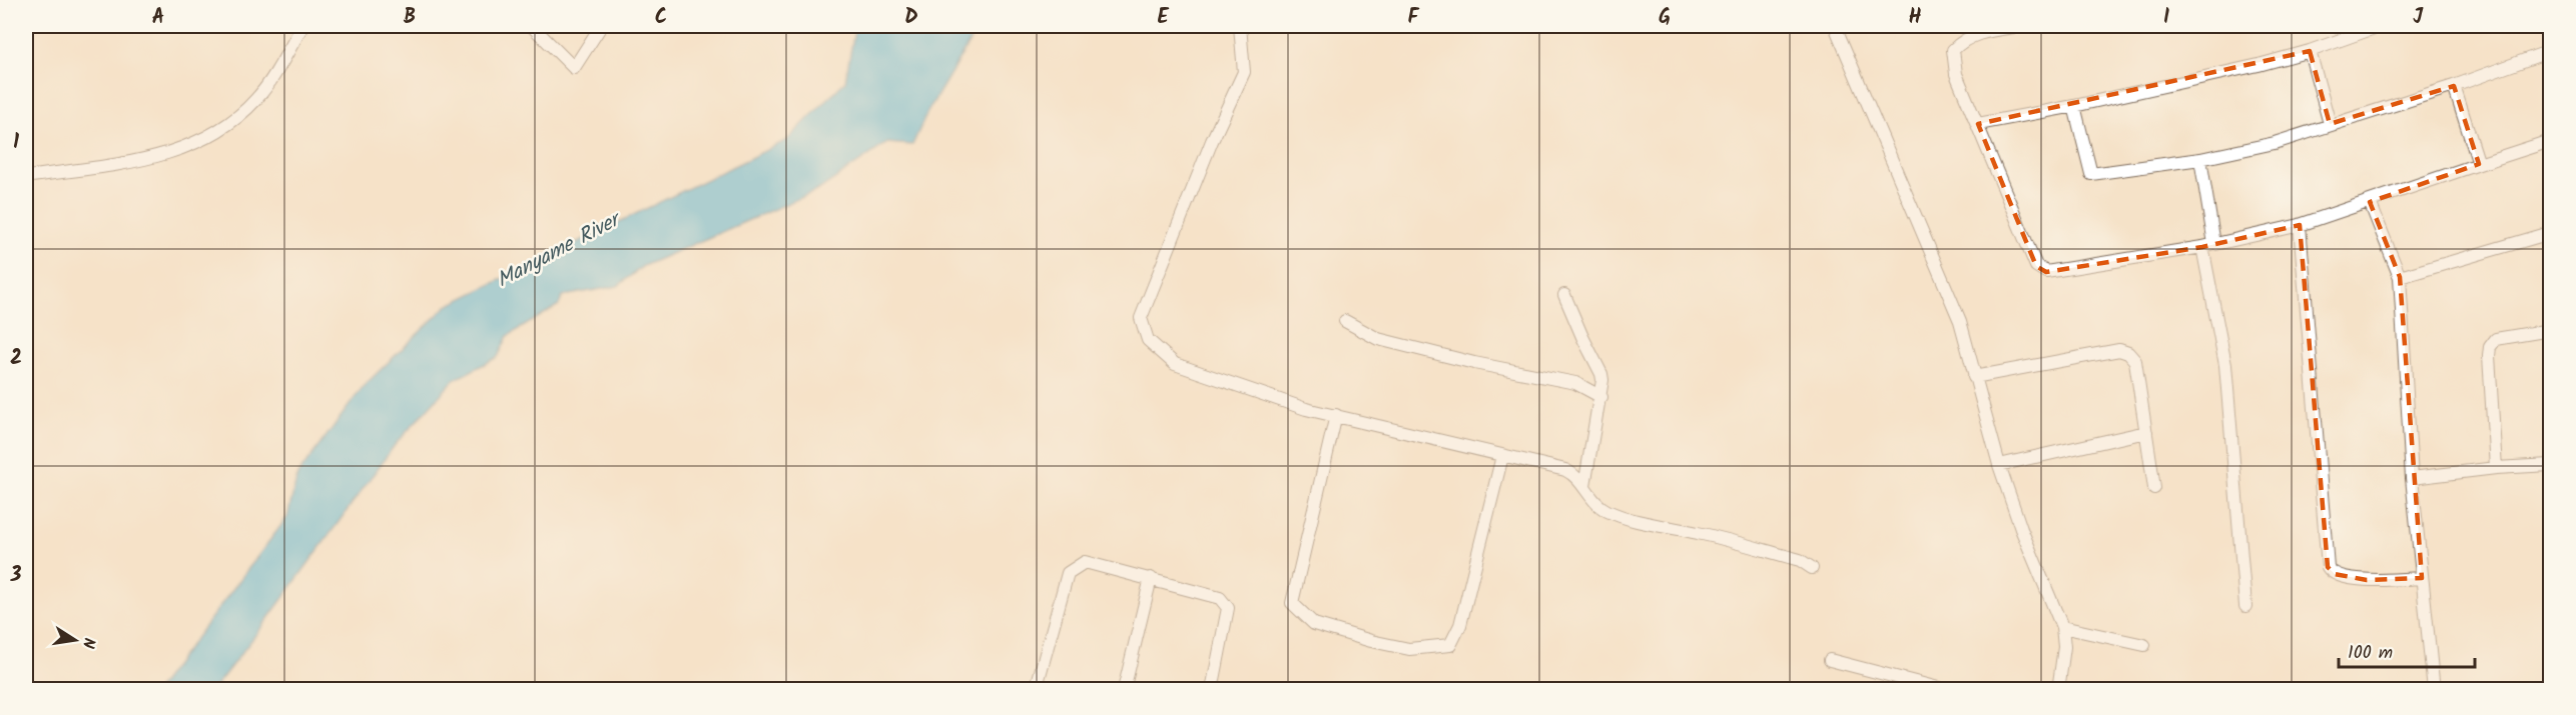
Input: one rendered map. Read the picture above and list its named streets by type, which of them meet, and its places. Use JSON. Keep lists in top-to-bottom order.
{
  "water": ["Manyame River"],
  "scale_bar": "100 m",
  "north": "right",
  "grid": {
    "columns": [
      "A",
      "B",
      "C",
      "D",
      "E",
      "F",
      "G",
      "H",
      "I",
      "J"
    ],
    "rows": ["1", "2", "3"]
  }
}
